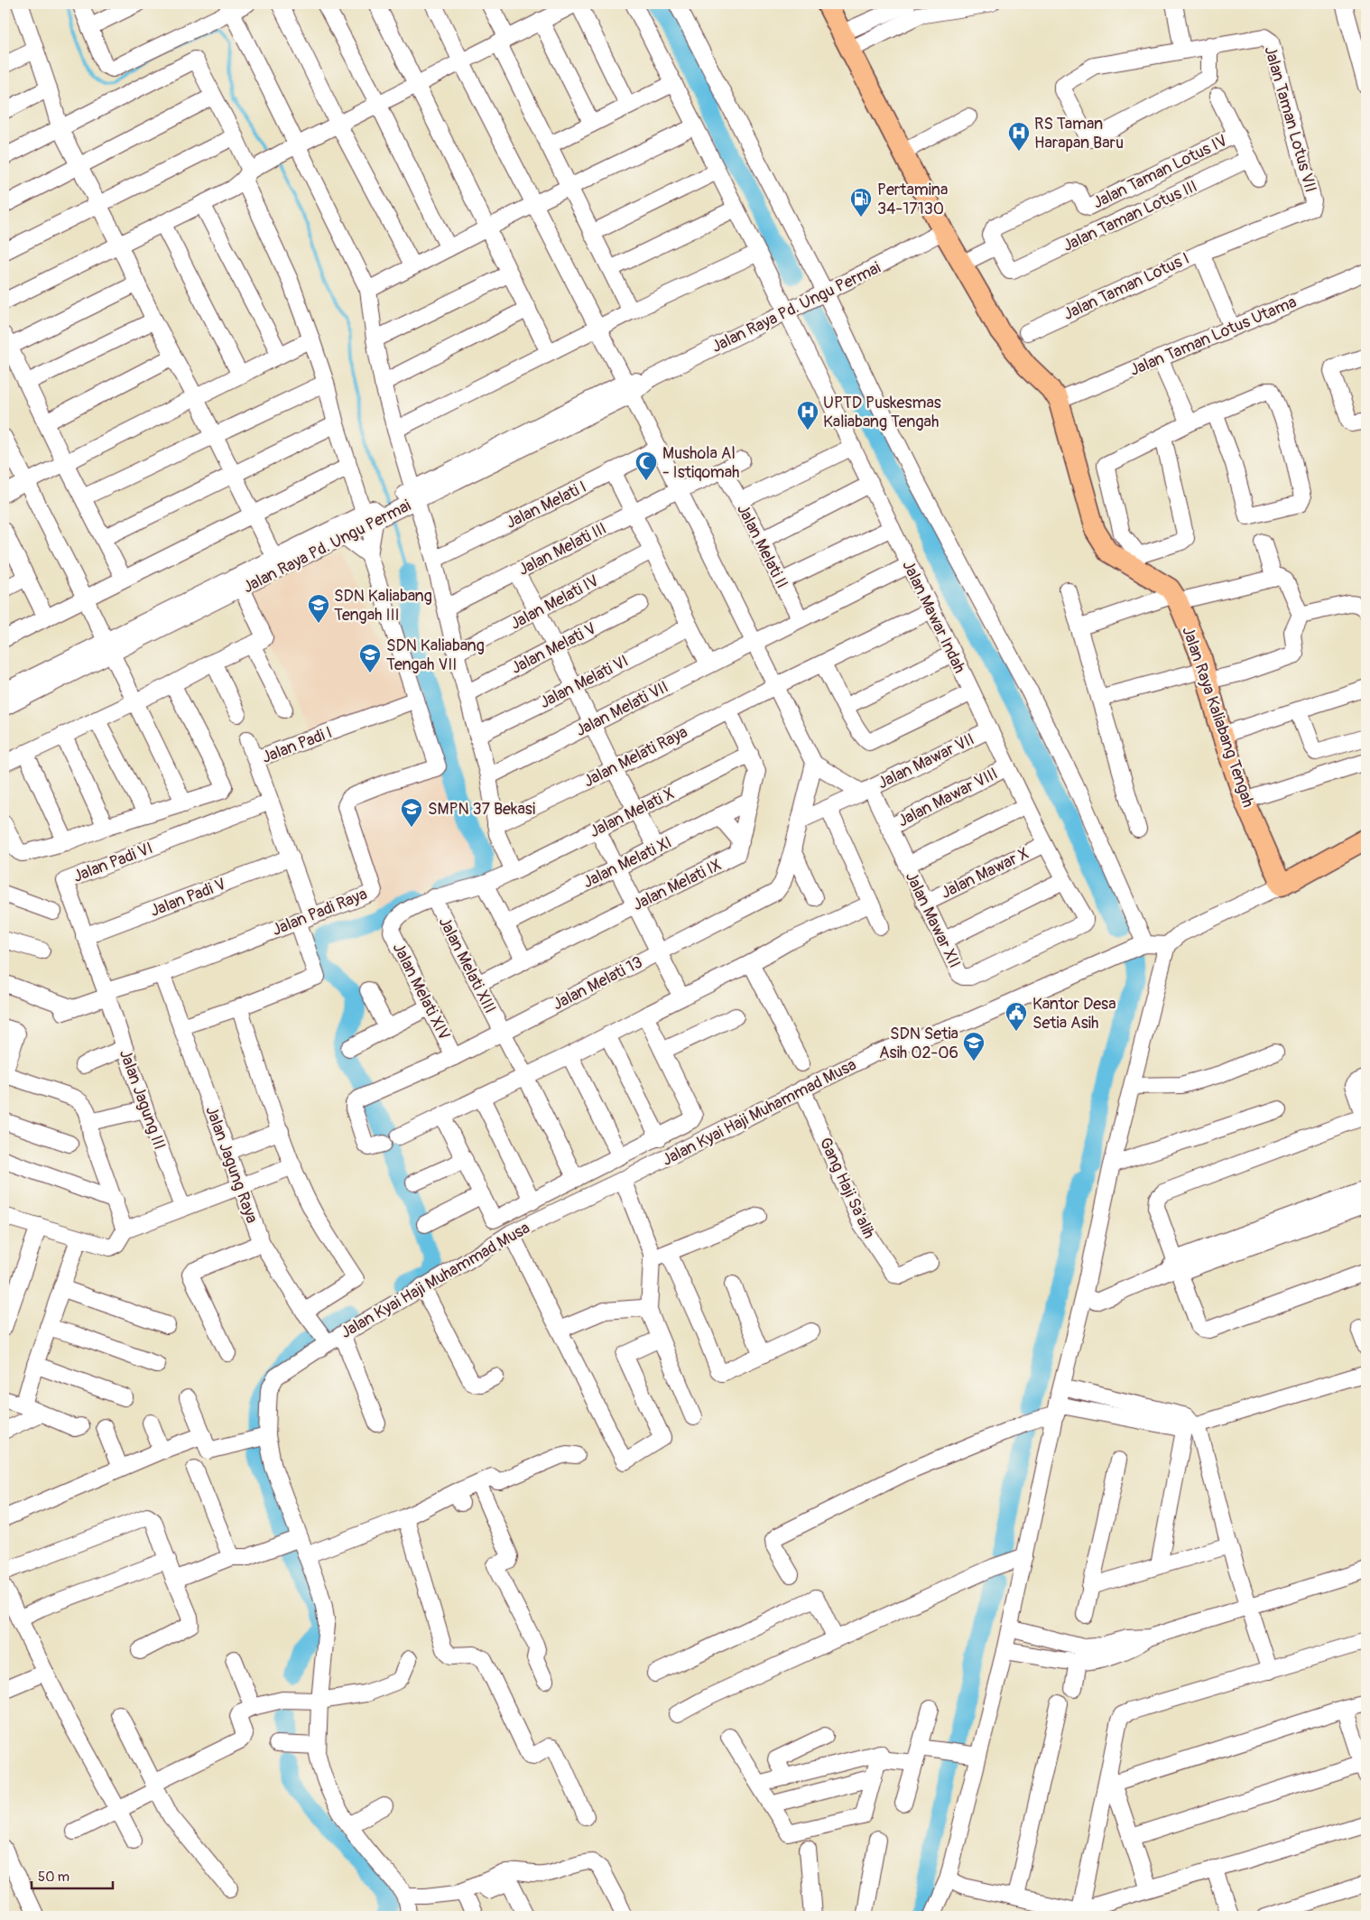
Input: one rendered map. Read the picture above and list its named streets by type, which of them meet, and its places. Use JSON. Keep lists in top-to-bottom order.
{
  "streets": {
    "main road": ["Jalan Raya Kaliabang Tengah"],
    "street": [
      "Jalan Taman Lotus VII",
      "Jalan Taman Lotus IV",
      "Jalan Taman Lotus III",
      "Jalan Taman Lotus I",
      "Jalan Raya Pd. Ungu Permai",
      "Jalan Taman Lotus Utama",
      "Jalan Melati I",
      "Jalan Melati II",
      "Jalan Melati III",
      "Jalan Melati IV",
      "Jalan Mawar Indah",
      "Jalan Melati V",
      "Jalan Melati VI",
      "Jalan Melati VII",
      "Jalan Padi I",
      "Jalan Melati Raya",
      "Jalan Mawar VII",
      "Jalan Mawar VIII",
      "Jalan Melati X",
      "Jalan Padi VI",
      "Jalan Melati XI",
      "Jalan Mawar X",
      "Jalan Melati IX",
      "Jalan Padi V",
      "Jalan Padi Raya",
      "Jalan Mawar XII",
      "Jalan Melati XIII",
      "Jalan Melati 13",
      "Jalan Melati XIV",
      "Jalan Jagung III",
      "Jalan Kyai Haji Muhammad Musa",
      "Jalan Jagung Raya",
      "Gang Haji Sa'alih"
    ]
  },
  "crossings": [
    ["Jalan Taman Lotus VII", "Jalan Taman Lotus I"],
    ["Jalan Taman Lotus IV", "Jalan Taman Lotus III"],
    ["Jalan Taman Lotus I", "Jalan Taman Lotus Utama"],
    ["Jalan Raya Pd. Ungu Permai", "Jalan Mawar Indah"],
    ["Jalan Raya Pd. Ungu Permai", "Jalan Raya Kaliabang Tengah"],
    ["Jalan Raya Pd. Ungu Permai", "Jalan Padi Raya"],
    ["Jalan Taman Lotus Utama", "Jalan Raya Kaliabang Tengah"],
    ["Jalan Mawar Indah", "Jalan Melati Raya"],
    ["Jalan Mawar Indah", "Jalan Mawar VII"],
    ["Jalan Mawar Indah", "Jalan Mawar VIII"],
    ["Jalan Mawar Indah", "Jalan Mawar X"],
    ["Jalan Mawar Indah", "Jalan Mawar XII"],
    ["Jalan Padi I", "Jalan Padi VI"],
    ["Jalan Padi I", "Jalan Padi V"],
    ["Jalan Padi I", "Jalan Padi Raya"],
    ["Jalan Melati Raya", "Jalan Melati IX"],
    ["Jalan Mawar VII", "Jalan Mawar XII"],
    ["Jalan Mawar VII", "Jalan Melati 13"],
    ["Jalan Mawar VIII", "Jalan Mawar XII"],
    ["Jalan Melati X", "Jalan Melati IX"],
    ["Jalan Melati X", "Jalan Melati XIV"],
    ["Jalan Padi VI", "Jalan Padi V"],
    ["Jalan Padi VI", "Jalan Padi Raya"],
    ["Jalan Padi VI", "Jalan Jagung III"],
    ["Jalan Melati XI", "Jalan Melati IX"],
    ["Jalan Mawar X", "Jalan Mawar XII"],
    ["Jalan Melati IX", "Jalan Melati XIII"],
    ["Jalan Padi Raya", "Jalan Jagung III"],
    ["Jalan Padi Raya", "Jalan Jagung Raya"],
    ["Jalan Melati XIII", "Jalan Melati 13"],
    ["Jalan Melati XIII", "Jalan Melati XIV"],
    ["Jalan Melati 13", "Jalan Melati XIV"],
    ["Jalan Kyai Haji Muhammad Musa", "Jalan Jagung Raya"],
    ["Jalan Kyai Haji Muhammad Musa", "Gang Haji Sa'alih"]
  ],
  "places": {
    "hospital": ["RS Taman Harapan Baru", "UPTD Puskesmas Kaliabang Tengah"],
    "fuel station": ["Pertamina 34-17130"],
    "mosque": ["Mushola Al - Istiqomah"],
    "school or university": [
      "SDN Kaliabang Tengah III",
      "SDN Kaliabang Tengah VII",
      "SMPN 37 Bekasi",
      "SDN Setia Asih 02-06"
    ],
    "public building": ["Kantor Desa Setia Asih"]
  },
  "scale_bar": "50 m"
}
